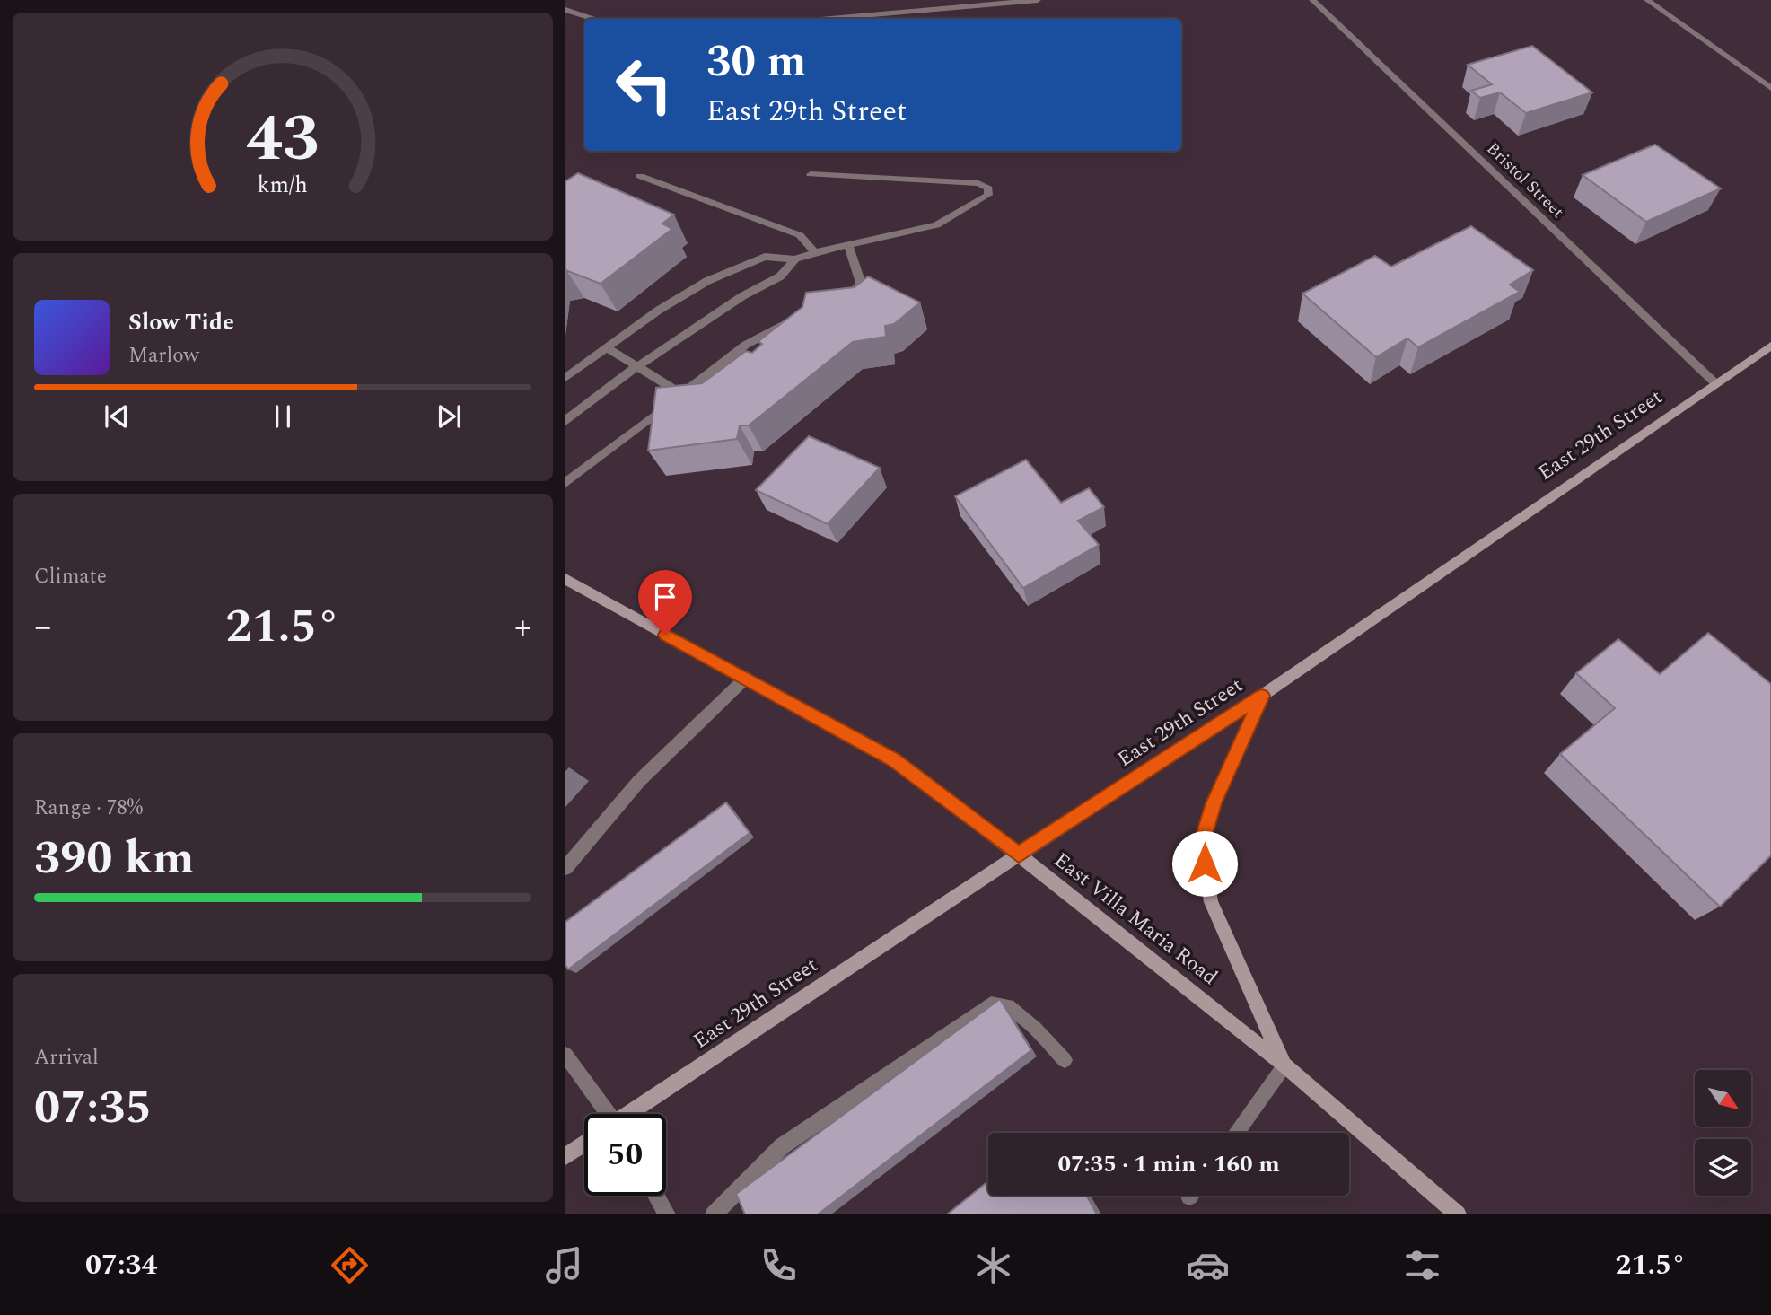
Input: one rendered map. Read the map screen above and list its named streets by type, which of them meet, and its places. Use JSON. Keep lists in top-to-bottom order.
{
  "streets": {
    "main road": ["East 29th Street", "East Villa Maria Road"],
    "street": ["Bristol Street"]
  },
  "crossings": [
    ["Bristol Street", "East 29th Street"],
    ["East 29th Street", "East Villa Maria Road"]
  ],
  "north": "bottom right",
  "page": {
    "turn": ["30 m", "East 29th Street"],
    "song": ["Slow Tide", "Marlow"],
    "tile": [
      "Climate",
      ["Range · 78%", "390 km"],
      ["Arrival", "07:35"]
    ],
    "heat": ["−", "21.5°", "+"],
    "limit": "50",
    "trip": "07:35 · 1 min · 160 m",
    "tabs": ["07:34", "21.5°"],
    "gauge": ["43", "km/h"]
  }
}
